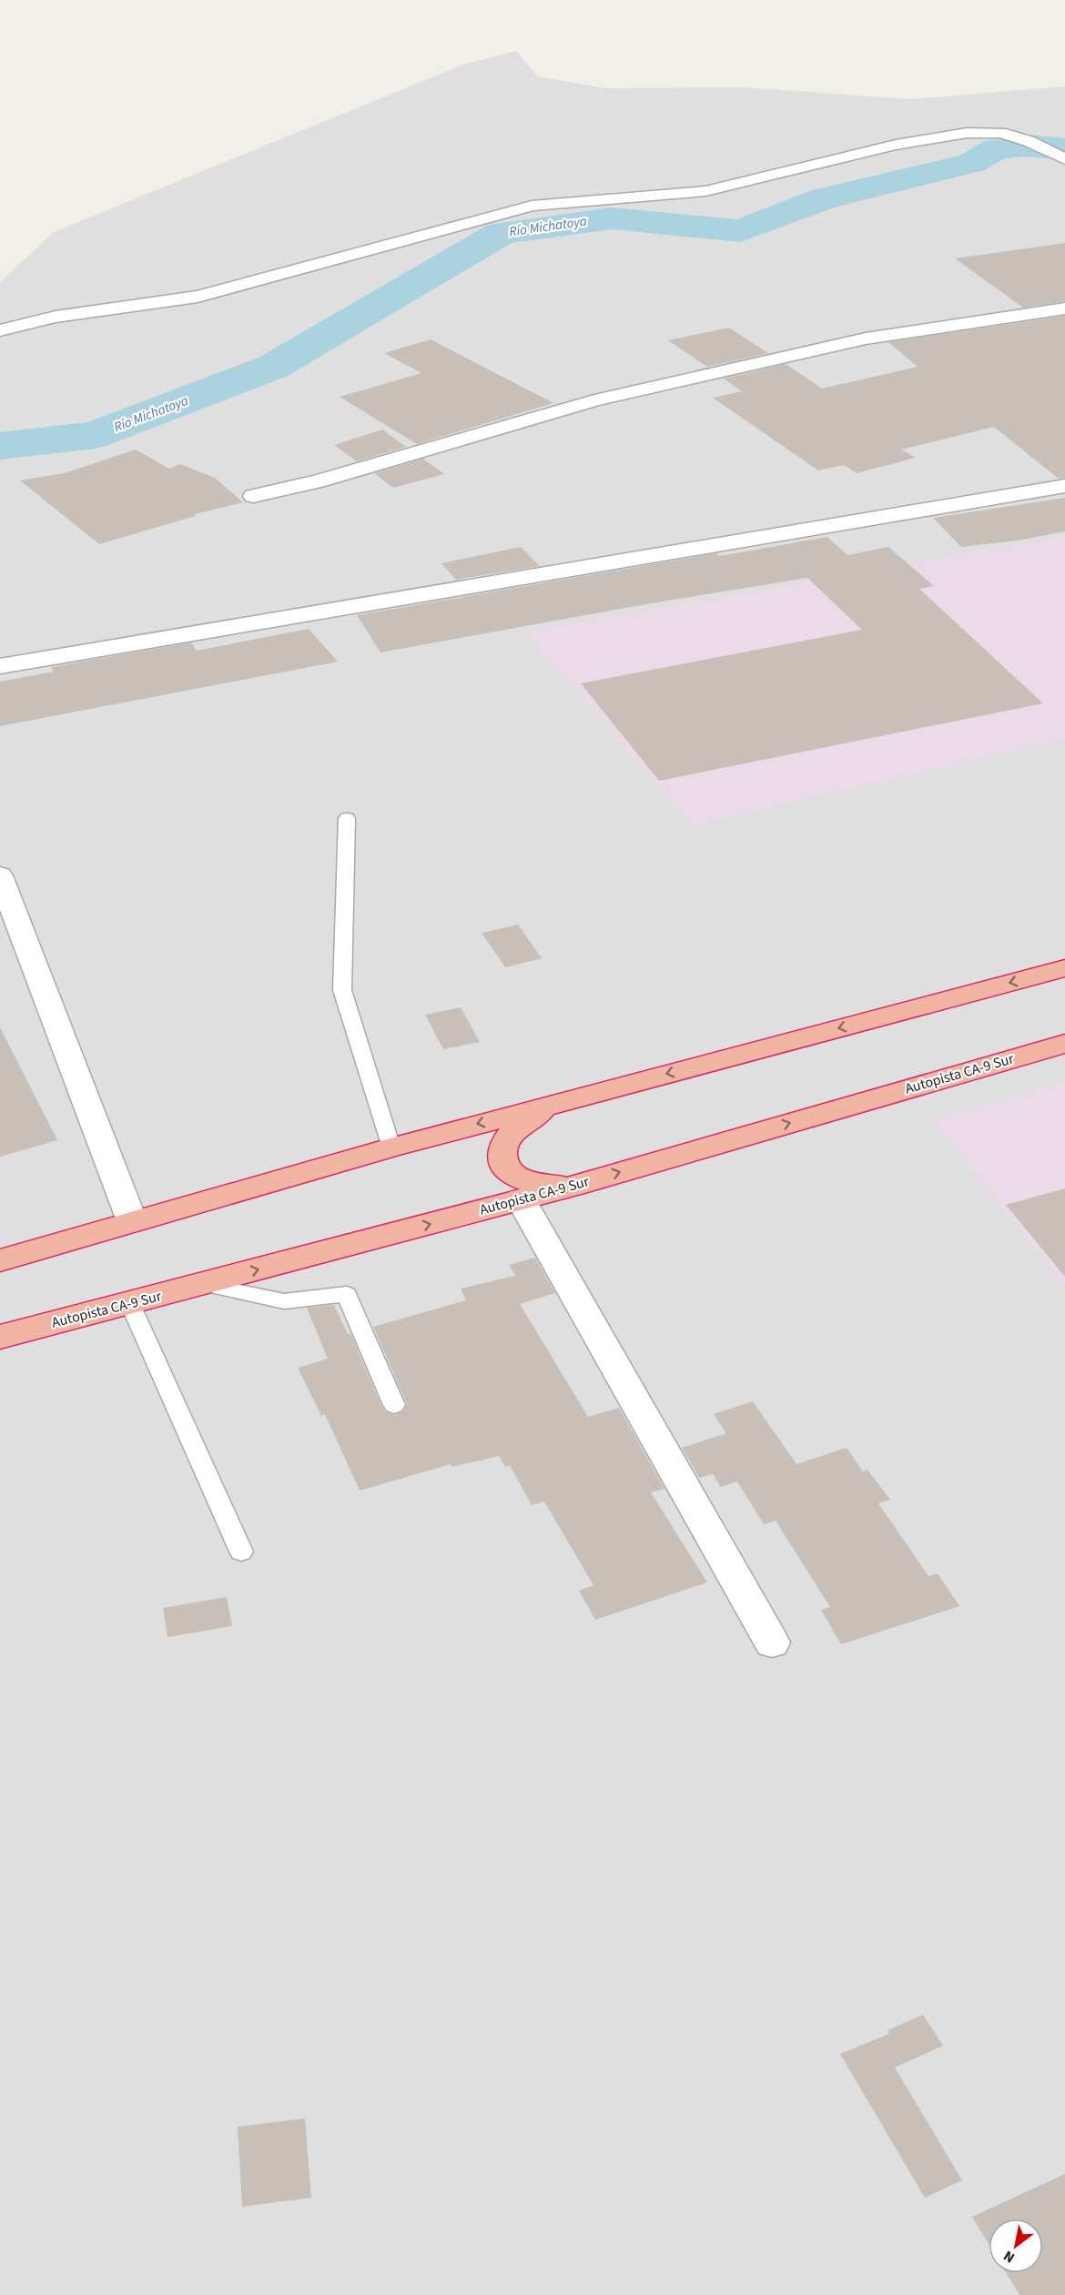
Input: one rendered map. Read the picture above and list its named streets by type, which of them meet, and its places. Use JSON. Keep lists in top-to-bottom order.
{
  "streets": {
    "highway": ["Autopista CA-9 Sur"]
  },
  "water": ["Río Michatoya"],
  "north": "bottom left"
}
